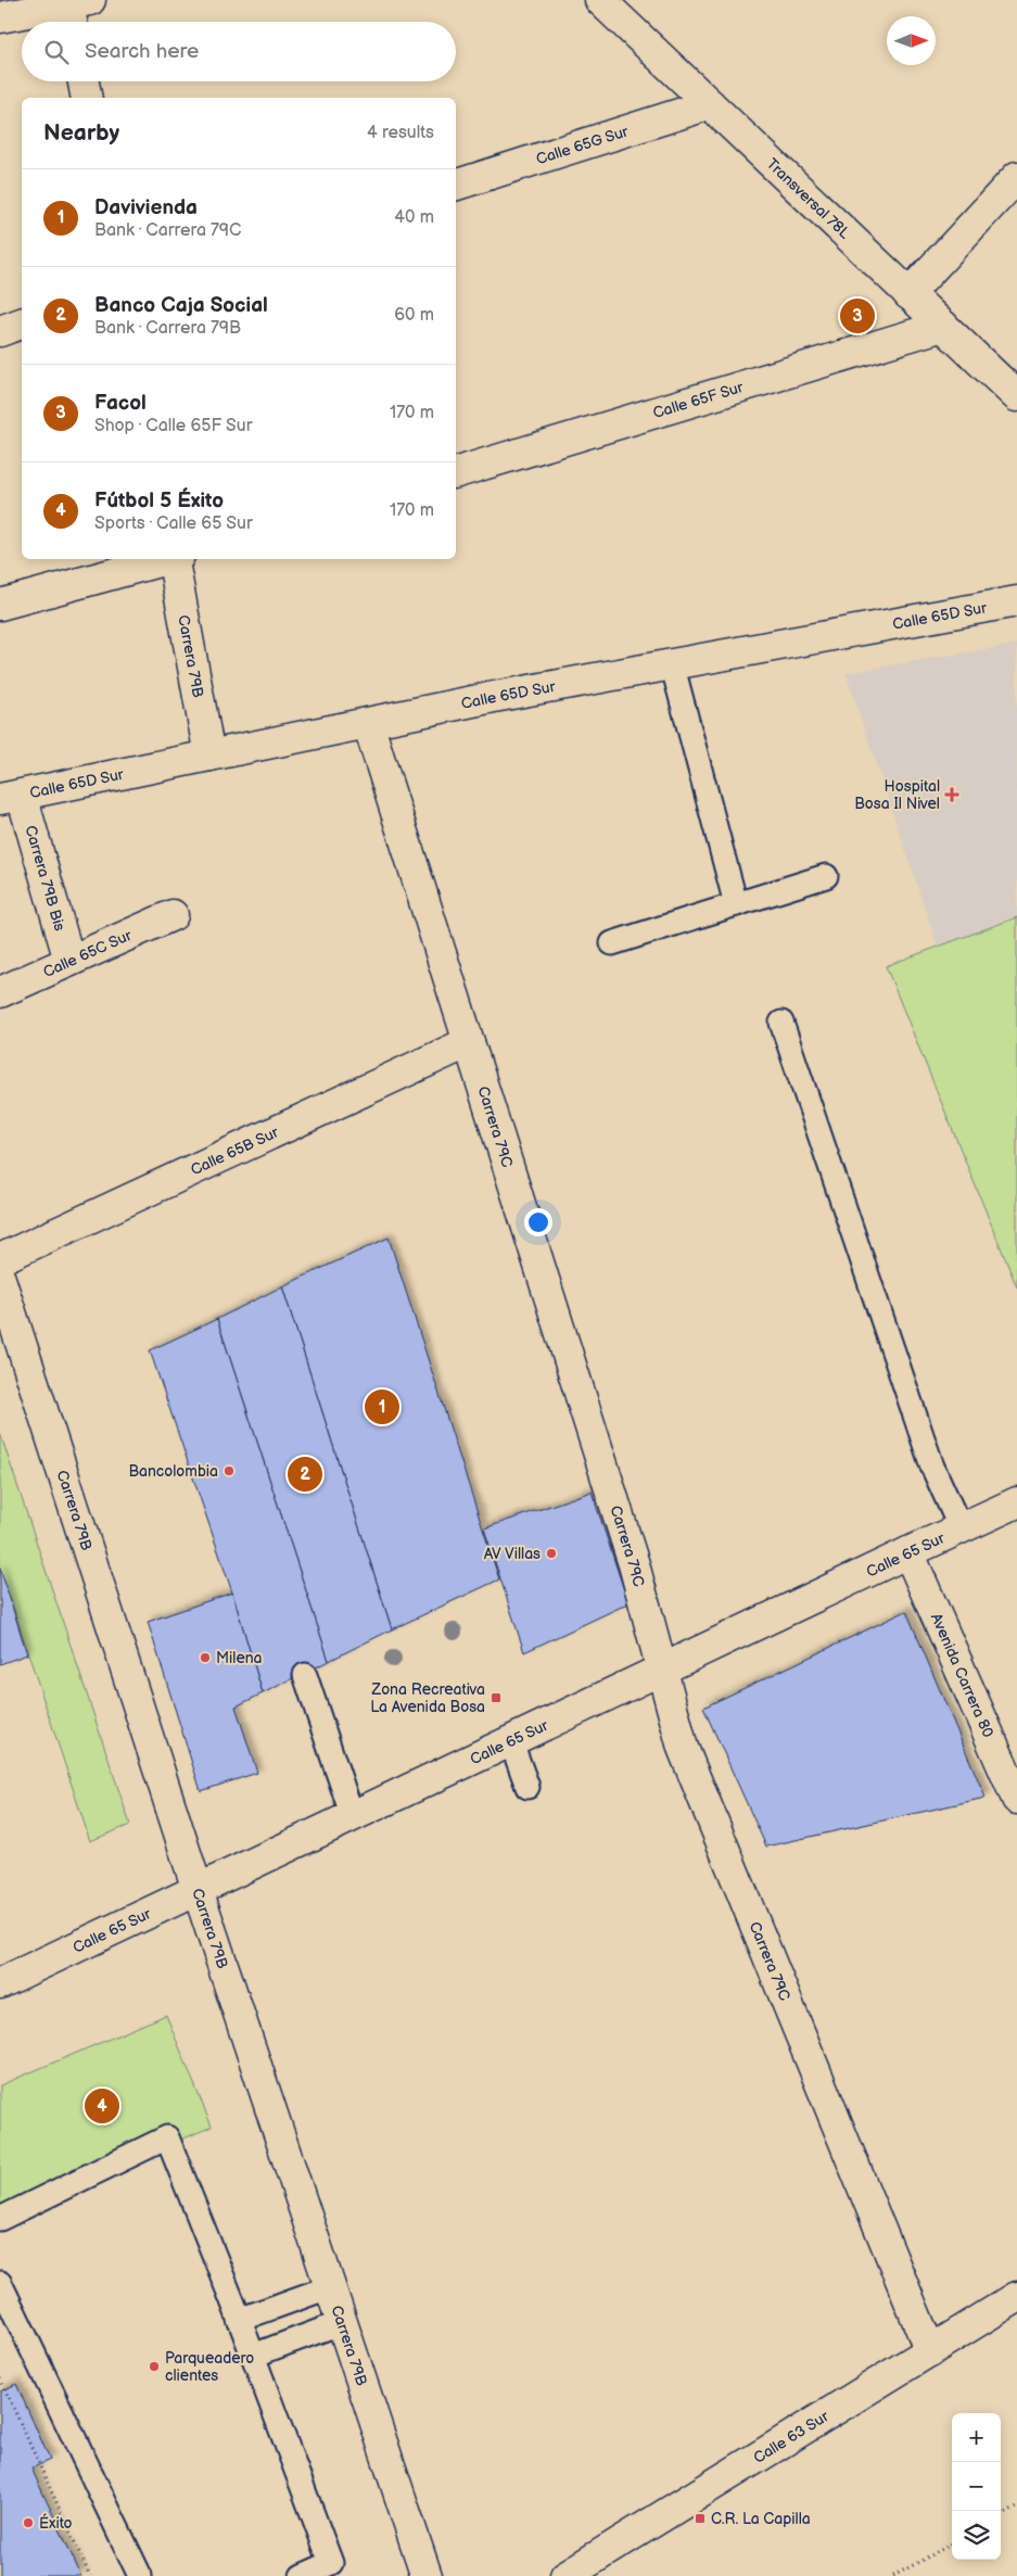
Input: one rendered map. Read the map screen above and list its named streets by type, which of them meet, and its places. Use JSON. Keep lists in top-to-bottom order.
{
  "streets": {
    "street": [
      "Calle 65G Sur",
      "Transversal 78L",
      "Calle 65F Sur",
      "Calle 65D Sur",
      "Carrera 79B",
      "Carrera 79B Bis",
      "Calle 65C Sur",
      "Carrera 79C",
      "Calle 65B Sur",
      "Calle 65 Sur",
      "Avenida Carrera 80",
      "Calle 63 Sur"
    ]
  },
  "crossings": [
    ["Calle 65G Sur", "Transversal 78L"],
    ["Transversal 78L", "Calle 65F Sur"],
    ["Calle 65D Sur", "Carrera 79B"],
    ["Calle 65D Sur", "Carrera 79B Bis"],
    ["Calle 65D Sur", "Carrera 79C"],
    ["Carrera 79B", "Calle 65 Sur"],
    ["Carrera 79B Bis", "Calle 65C Sur"],
    ["Carrera 79C", "Calle 65B Sur"],
    ["Carrera 79C", "Calle 65 Sur"],
    ["Carrera 79C", "Calle 63 Sur"],
    ["Calle 65 Sur", "Avenida Carrera 80"]
  ],
  "places": {
    "health": ["Hospital Bosa Il Nivel"],
    "other": [
      "Bancolombia",
      "AV Villas",
      "Milena",
      "Parqueadero clientes",
      "Éxito"
    ],
    "transit": ["Zona Recreativa La Avenida Bosa", "C.R. La Capilla"]
  },
  "north": "right",
  "page": {
    "search": "Search here",
    "heading": ["Nearby", "4 results"],
    "list": [
      {
        "mark": "1",
        "name": "Davivienda",
        "note": "Bank · Carrera 79C",
        "value": "40 m"
      },
      {
        "mark": "2",
        "name": "Banco Caja Social",
        "note": "Bank · Carrera 79B",
        "value": "60 m"
      },
      {
        "mark": "3",
        "name": "Facol",
        "note": "Shop · Calle 65F Sur",
        "value": "170 m"
      },
      {
        "mark": "4",
        "name": "Fútbol 5 Éxito",
        "note": "Sports · Calle 65 Sur",
        "value": "170 m"
      }
    ],
    "pins": [
      "3",
      "1",
      "2",
      "4"
    ],
    "map_buttons": ["+", "−"]
  }
}
